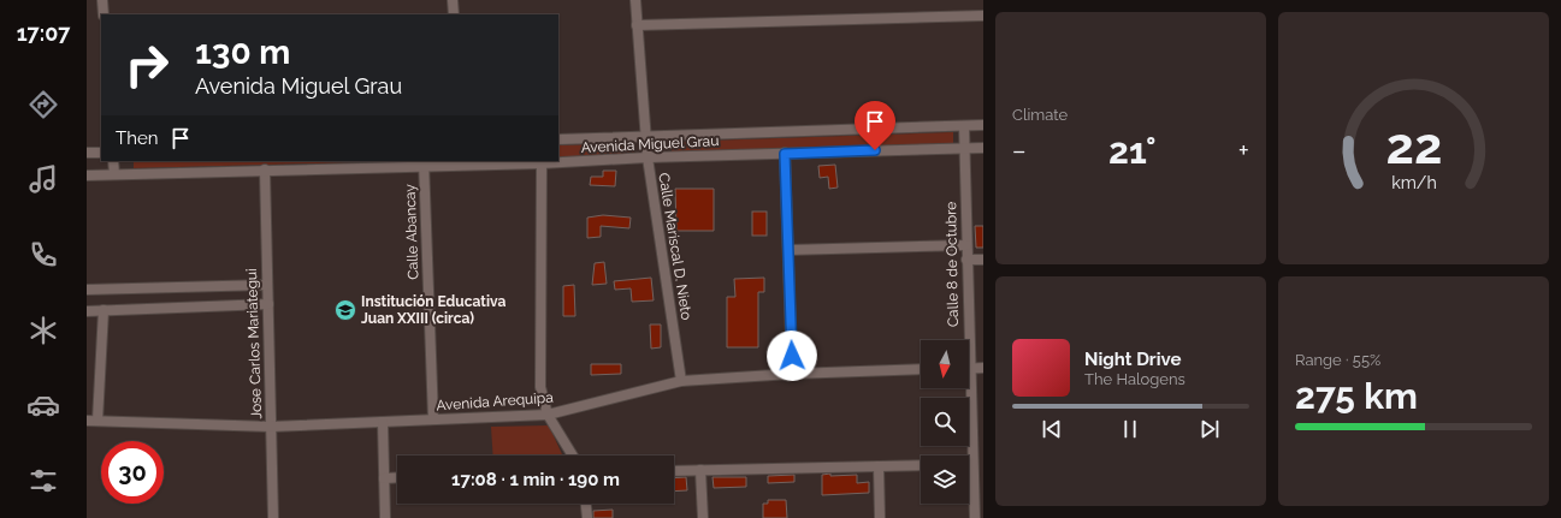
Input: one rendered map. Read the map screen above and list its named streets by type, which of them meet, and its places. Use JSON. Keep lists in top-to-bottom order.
{
  "streets": {
    "street": [
      "Avenida Miguel Grau",
      "Calle Abancay",
      "Calle Mariscal D. Nieto",
      "Calle 8 de Octubre",
      "Jose Carlos Mariategui",
      "Avenida Arequipa"
    ]
  },
  "crossings": [
    ["Avenida Miguel Grau", "Calle Abancay"],
    ["Avenida Miguel Grau", "Calle Mariscal D. Nieto"],
    ["Avenida Miguel Grau", "Calle 8 de Octubre"],
    ["Avenida Miguel Grau", "Jose Carlos Mariategui"],
    ["Calle Abancay", "Avenida Arequipa"],
    ["Calle Mariscal D. Nieto", "Avenida Arequipa"],
    ["Jose Carlos Mariategui", "Avenida Arequipa"]
  ],
  "places": {
    "school or university": ["Institución Educativa Juan XXIII (circa)"]
  },
  "north": "bottom",
  "page": {
    "tabs": "17:07",
    "tile": [
      "Climate",
      ["Range · 55%", "275 km"]
    ],
    "turn": ["130 m", "Avenida Miguel Grau"],
    "then": "Then",
    "heat": ["−", "21°", "+"],
    "song": ["Night Drive", "The Halogens"],
    "limit": "30",
    "trip": "17:08 · 1 min · 190 m",
    "gauge": ["22", "km/h"]
  }
}
